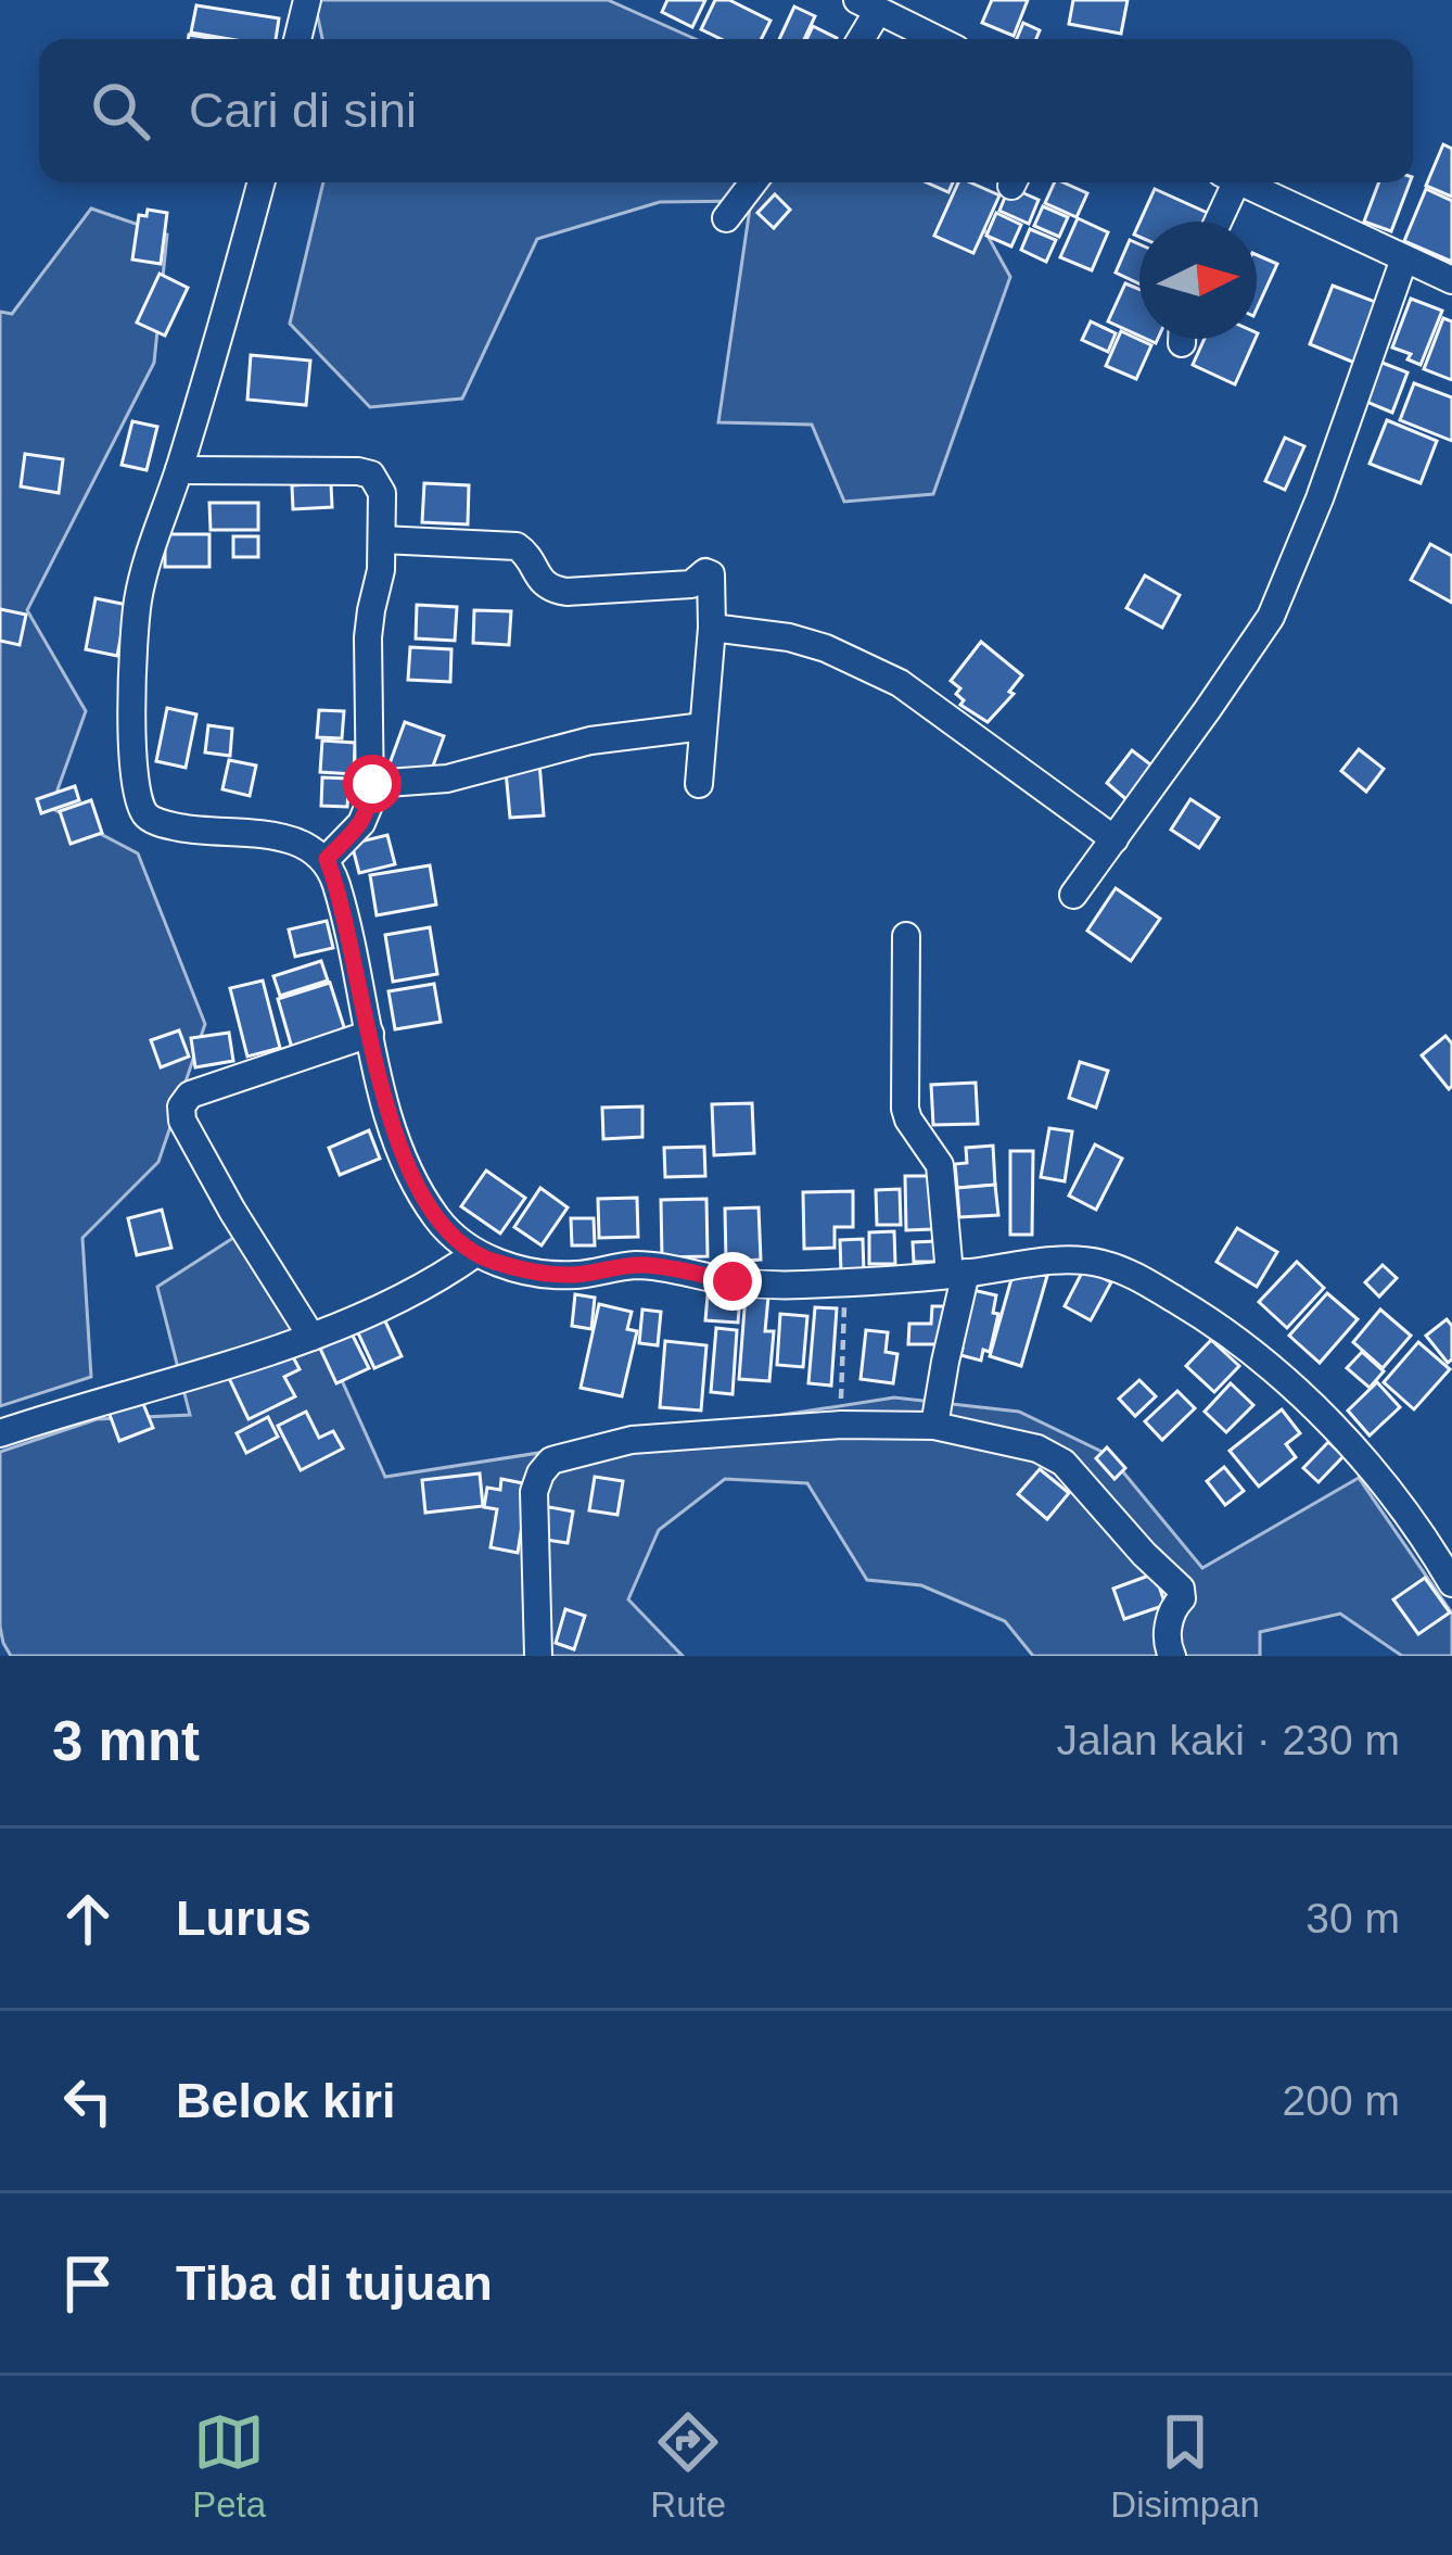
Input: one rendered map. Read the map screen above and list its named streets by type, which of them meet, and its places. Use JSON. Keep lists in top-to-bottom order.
{
  "north": "right",
  "page": {
    "search": "Cari di sini",
    "heading": ["3 mnt", "Jalan kaki · 230 m"],
    "list": [
      ["Lurus", "30 m"],
      ["Belok kiri", "200 m"],
      "Tiba di tujuan"
    ],
    "nav": ["Peta", "Rute", "Disimpan"]
  }
}
